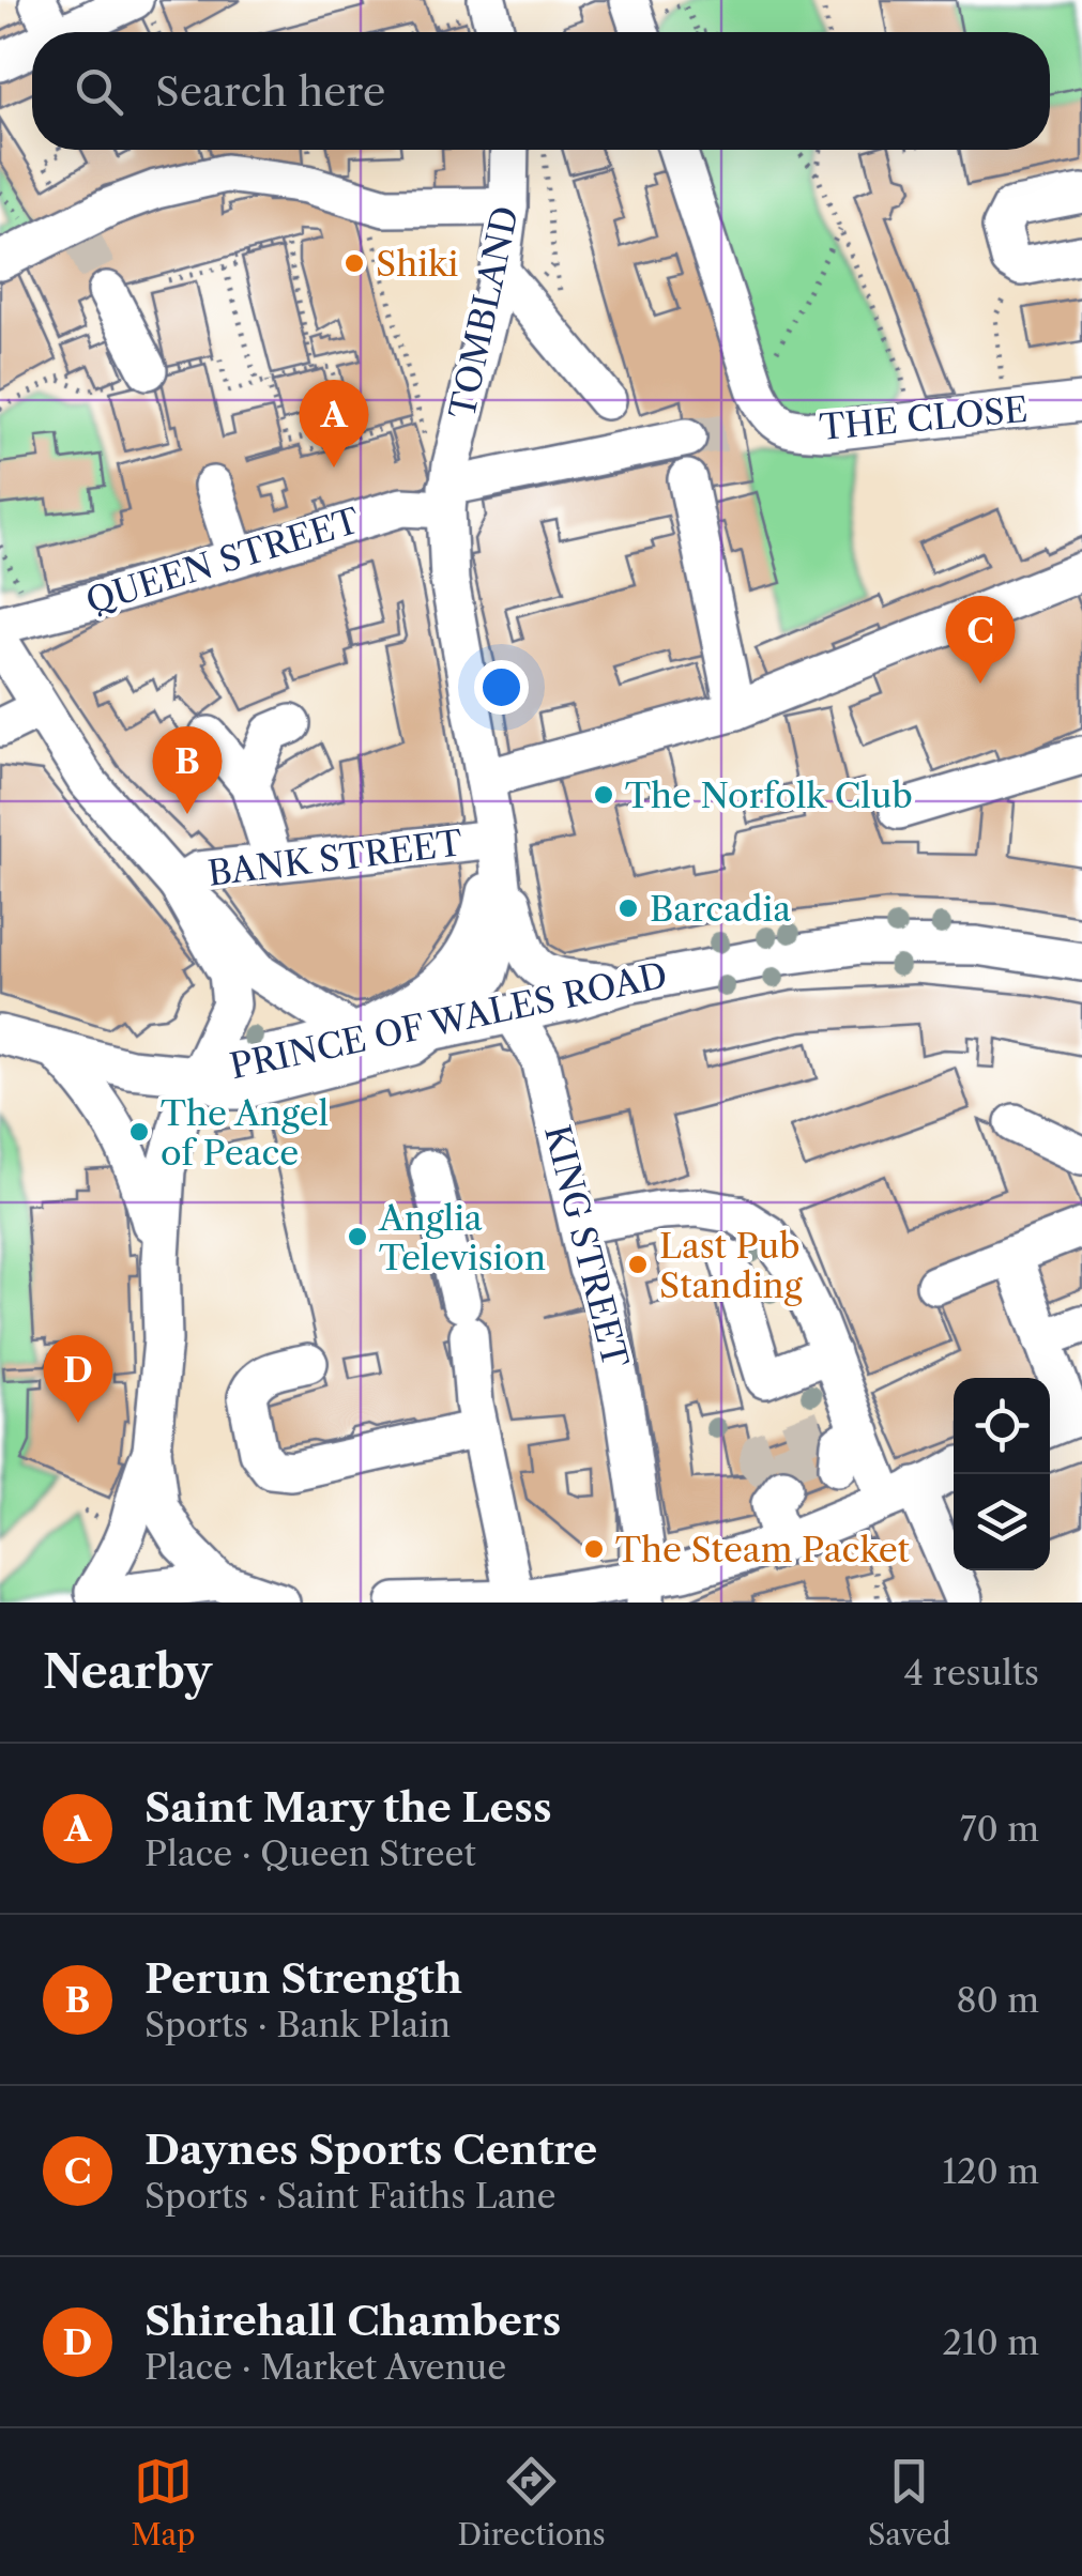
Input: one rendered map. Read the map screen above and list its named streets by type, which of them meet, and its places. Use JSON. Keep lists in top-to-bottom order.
{
  "streets": {
    "street": [
      "TOMBLAND",
      "THE CLOSE",
      "QUEEN STREET",
      "BANK STREET",
      "PRINCE OF WALES ROAD",
      "KING STREET"
    ]
  },
  "crossings": [
    ["TOMBLAND", "QUEEN STREET"],
    ["TOMBLAND", "BANK STREET"]
  ],
  "places": [
    "Shiki",
    "The Norfolk Club",
    "Barcadia",
    "The Angel of Peace",
    "Anglia Television",
    "Last Pub Standing",
    "The Steam Packet"
  ],
  "page": {
    "search": "Search here",
    "pins": [
      "A",
      "C",
      "B",
      "D"
    ],
    "heading": ["Nearby", "4 results"],
    "list": [
      {
        "mark": "A",
        "name": "Saint Mary the Less",
        "note": "Place · Queen Street",
        "value": "70 m"
      },
      {
        "mark": "B",
        "name": "Perun Strength",
        "note": "Sports · Bank Plain",
        "value": "80 m"
      },
      {
        "mark": "C",
        "name": "Daynes Sports Centre",
        "note": "Sports · Saint Faiths Lane",
        "value": "120 m"
      },
      {
        "mark": "D",
        "name": "Shirehall Chambers",
        "note": "Place · Market Avenue",
        "value": "210 m"
      }
    ],
    "nav": ["Map", "Directions", "Saved"]
  }
}
